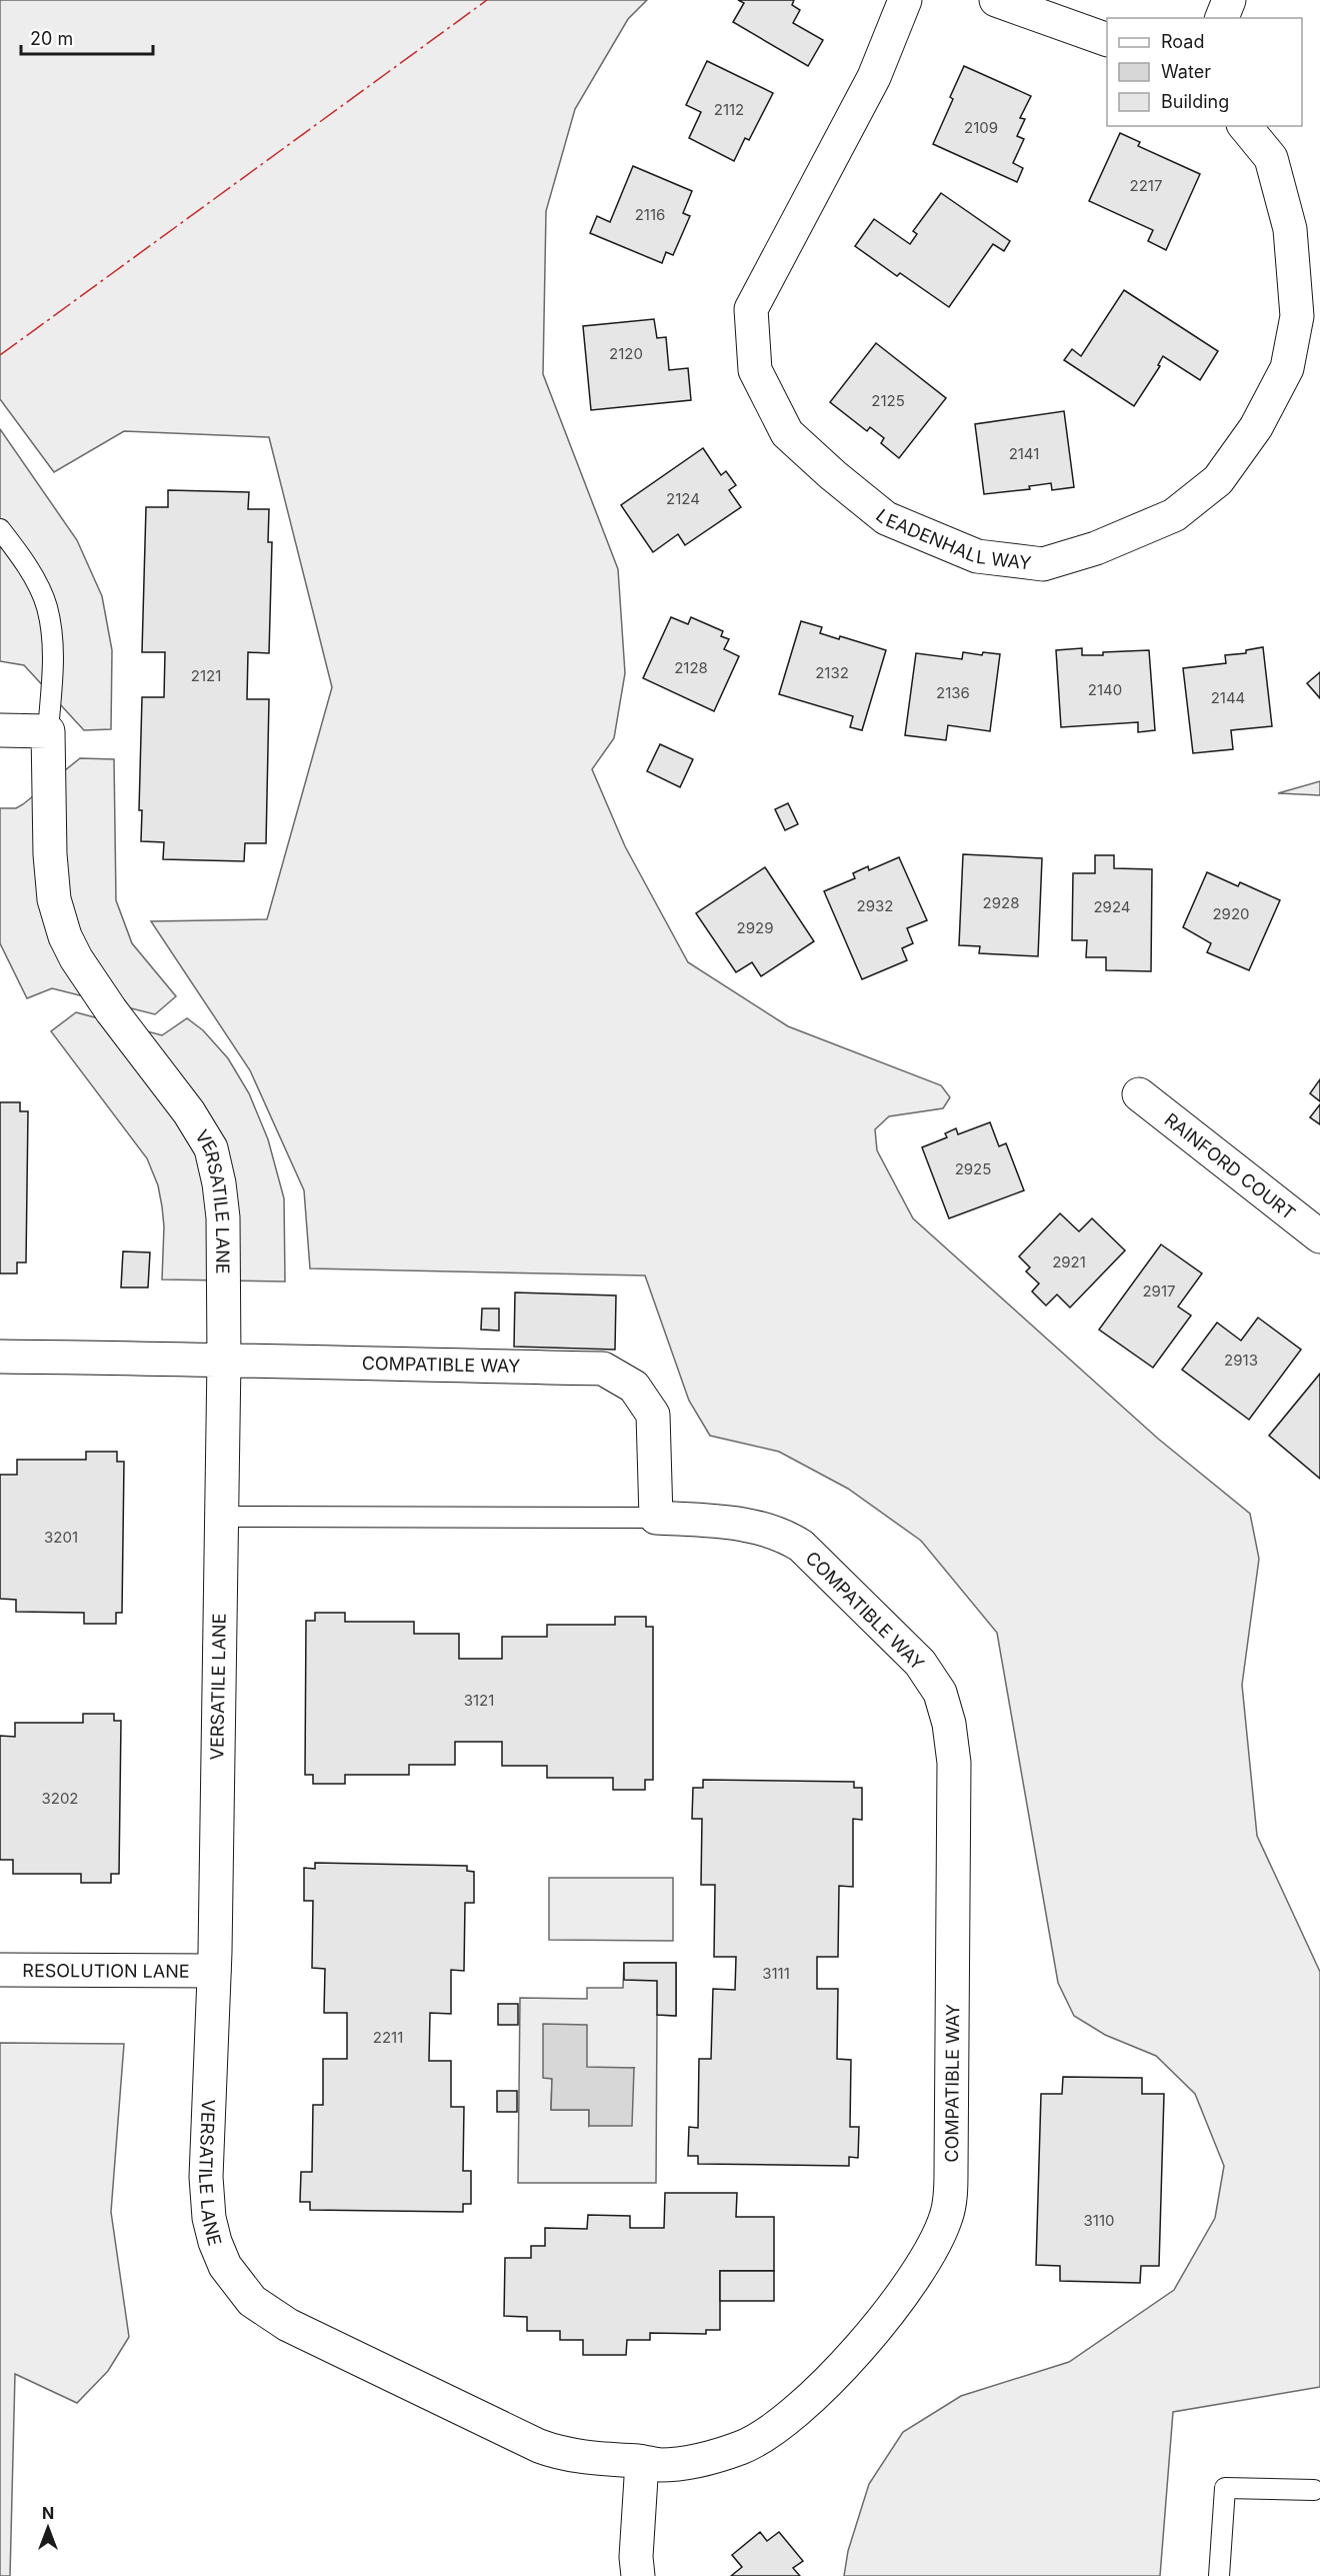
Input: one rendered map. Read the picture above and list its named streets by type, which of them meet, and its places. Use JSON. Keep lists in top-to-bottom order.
{
  "streets": {
    "street": [
      "LEADENHALL WAY",
      "RAINFORD COURT",
      "VERSATILE LANE",
      "COMPATIBLE WAY",
      "RESOLUTION LANE"
    ]
  },
  "crossings": [
    ["VERSATILE LANE", "COMPATIBLE WAY"],
    ["VERSATILE LANE", "RESOLUTION LANE"]
  ],
  "house_numbers": [
    "2112",
    "2109",
    "2217",
    "2116",
    "2120",
    "2125",
    "2141",
    "2124",
    "2128",
    "2132",
    "2121",
    "2140",
    "2136",
    "2144",
    "2928",
    "2932",
    "2924",
    "2920",
    "2929",
    "2925",
    "2921",
    "2917",
    "2913",
    "3201",
    "3121",
    "3202",
    "3111",
    "2211",
    "3110"
  ],
  "legend": ["Road", "Water", "Building"],
  "scale_bar": "20 m",
  "north": "top"
}
